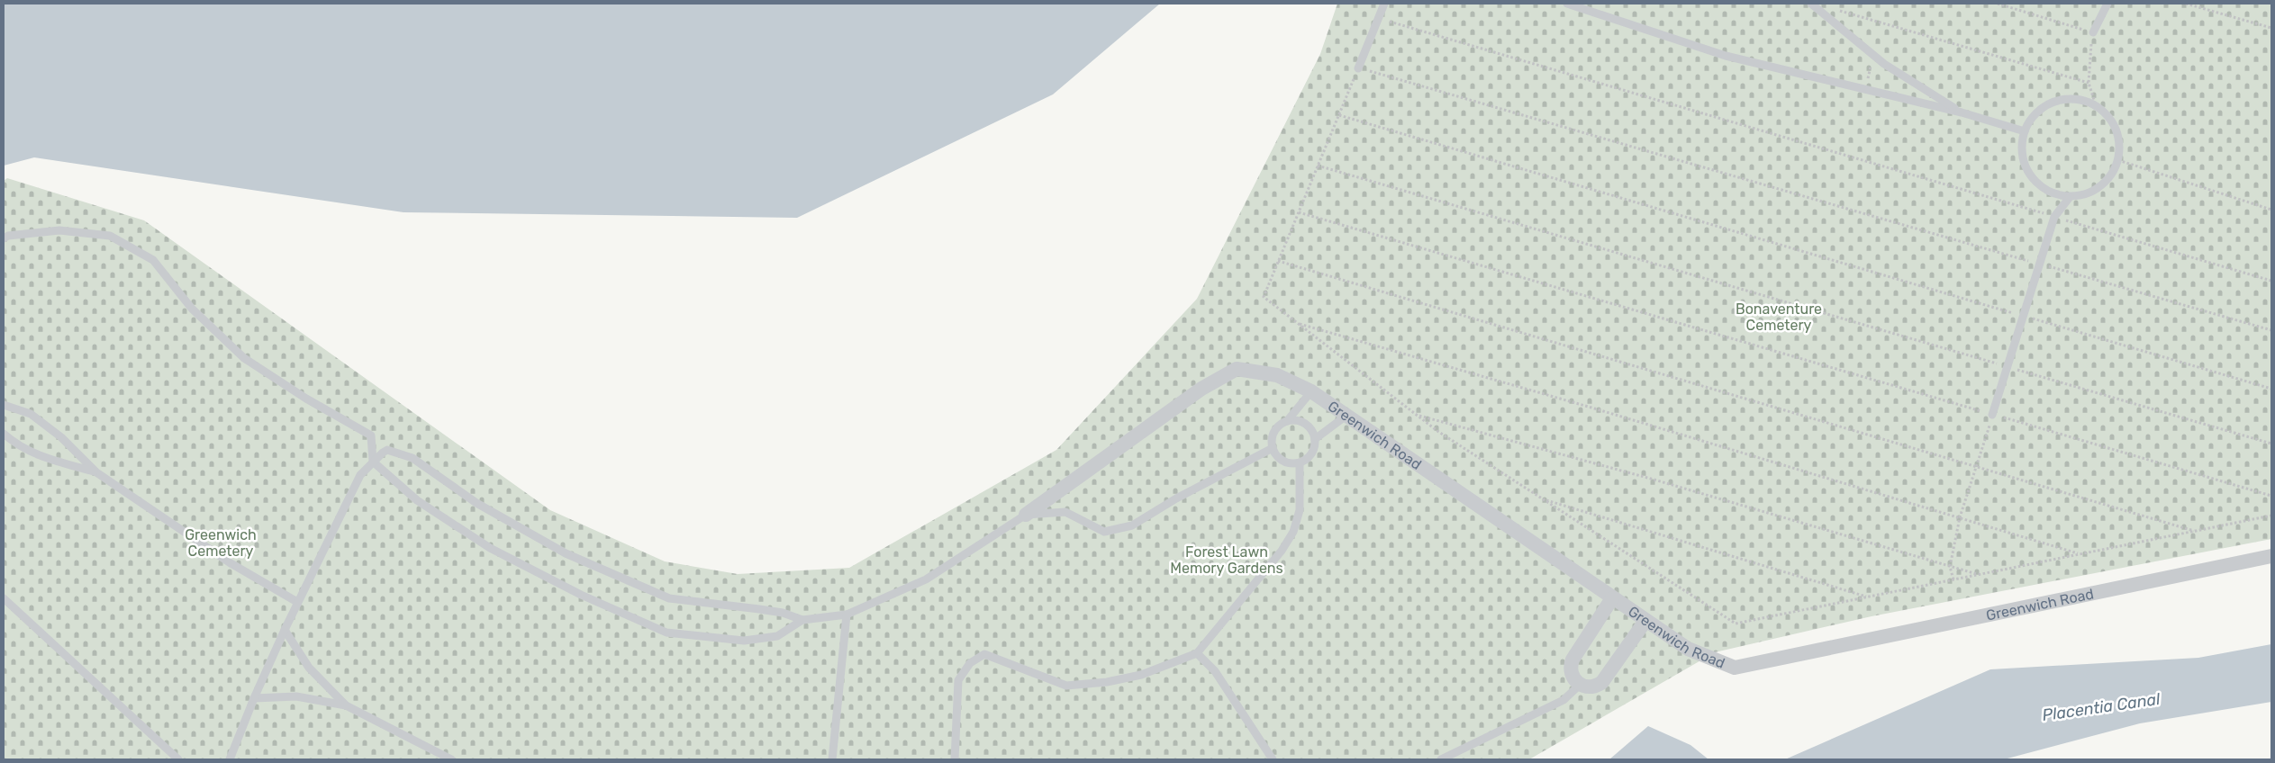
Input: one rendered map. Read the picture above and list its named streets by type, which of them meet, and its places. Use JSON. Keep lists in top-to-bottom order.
{
  "streets": {
    "street": ["Greenwich Road"]
  },
  "water": ["Placentia Canal"],
  "parks": ["Bonaventure Cemetery", "Greenwich Cemetery", "Forest Lawn Memory Gardens"]
}
